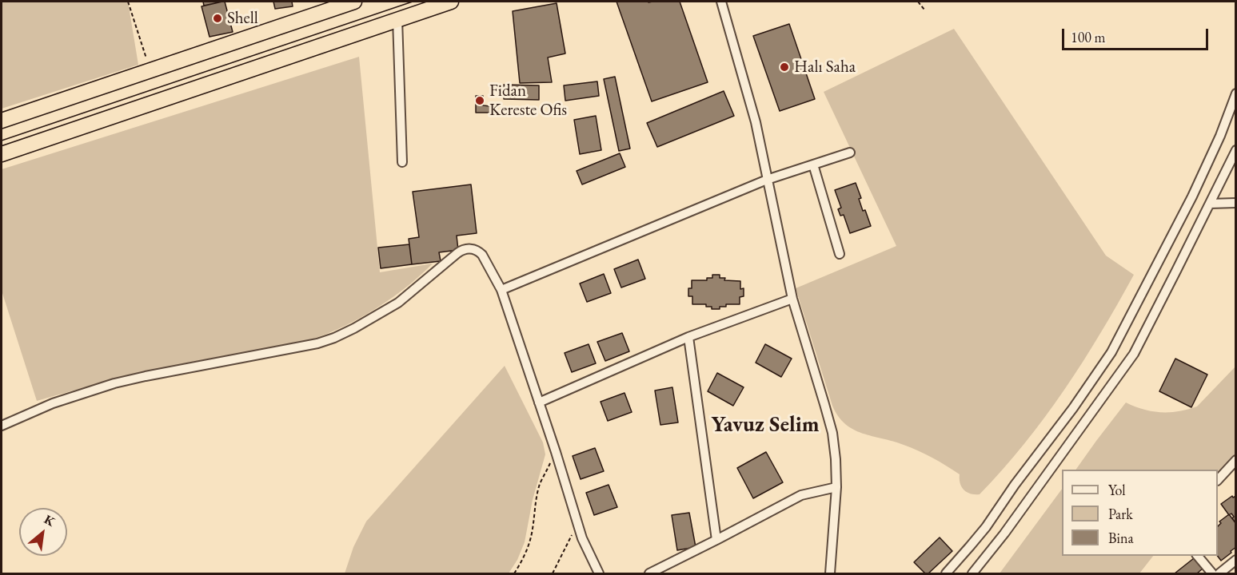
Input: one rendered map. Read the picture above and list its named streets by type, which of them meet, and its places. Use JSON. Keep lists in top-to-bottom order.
{
  "districts": ["Yavuz Selim"],
  "places": ["Shell", "Halı Saha", "Fidan Kereste Ofis"],
  "legend": ["Yol", "Park", "Bina"],
  "scale_bar": "100 m",
  "north": "top right"
}
